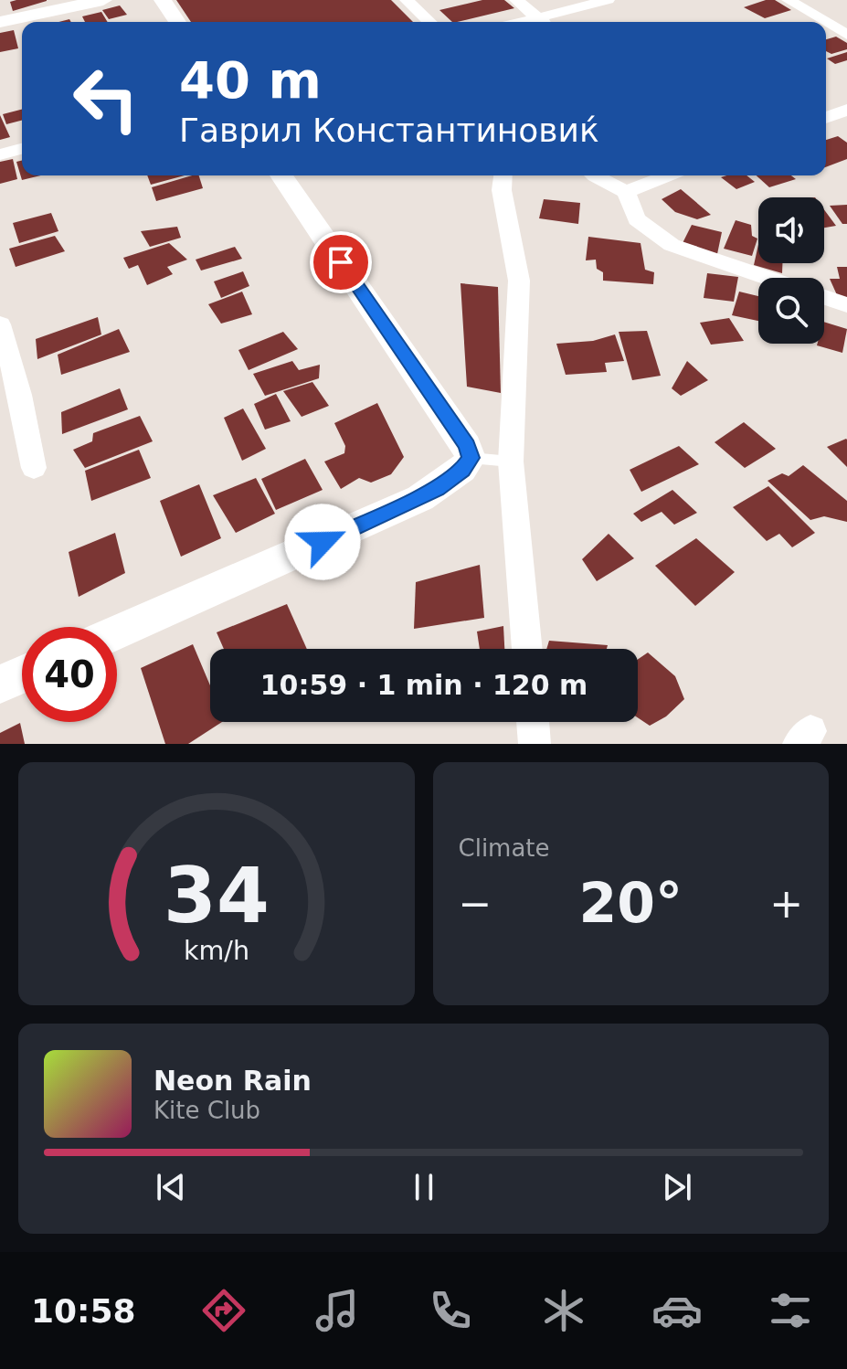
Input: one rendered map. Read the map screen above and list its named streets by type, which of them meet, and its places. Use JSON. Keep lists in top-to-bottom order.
{
  "page": {
    "turn": ["40 m", "Гаврил Константиновиќ"],
    "limit": "40",
    "trip": "10:59 · 1 min · 120 m",
    "tile": "Climate",
    "heat": ["−", "20°", "+"],
    "song": ["Neon Rain", "Kite Club"],
    "tabs": "10:58",
    "gauge": ["34", "km/h"]
  }
}
